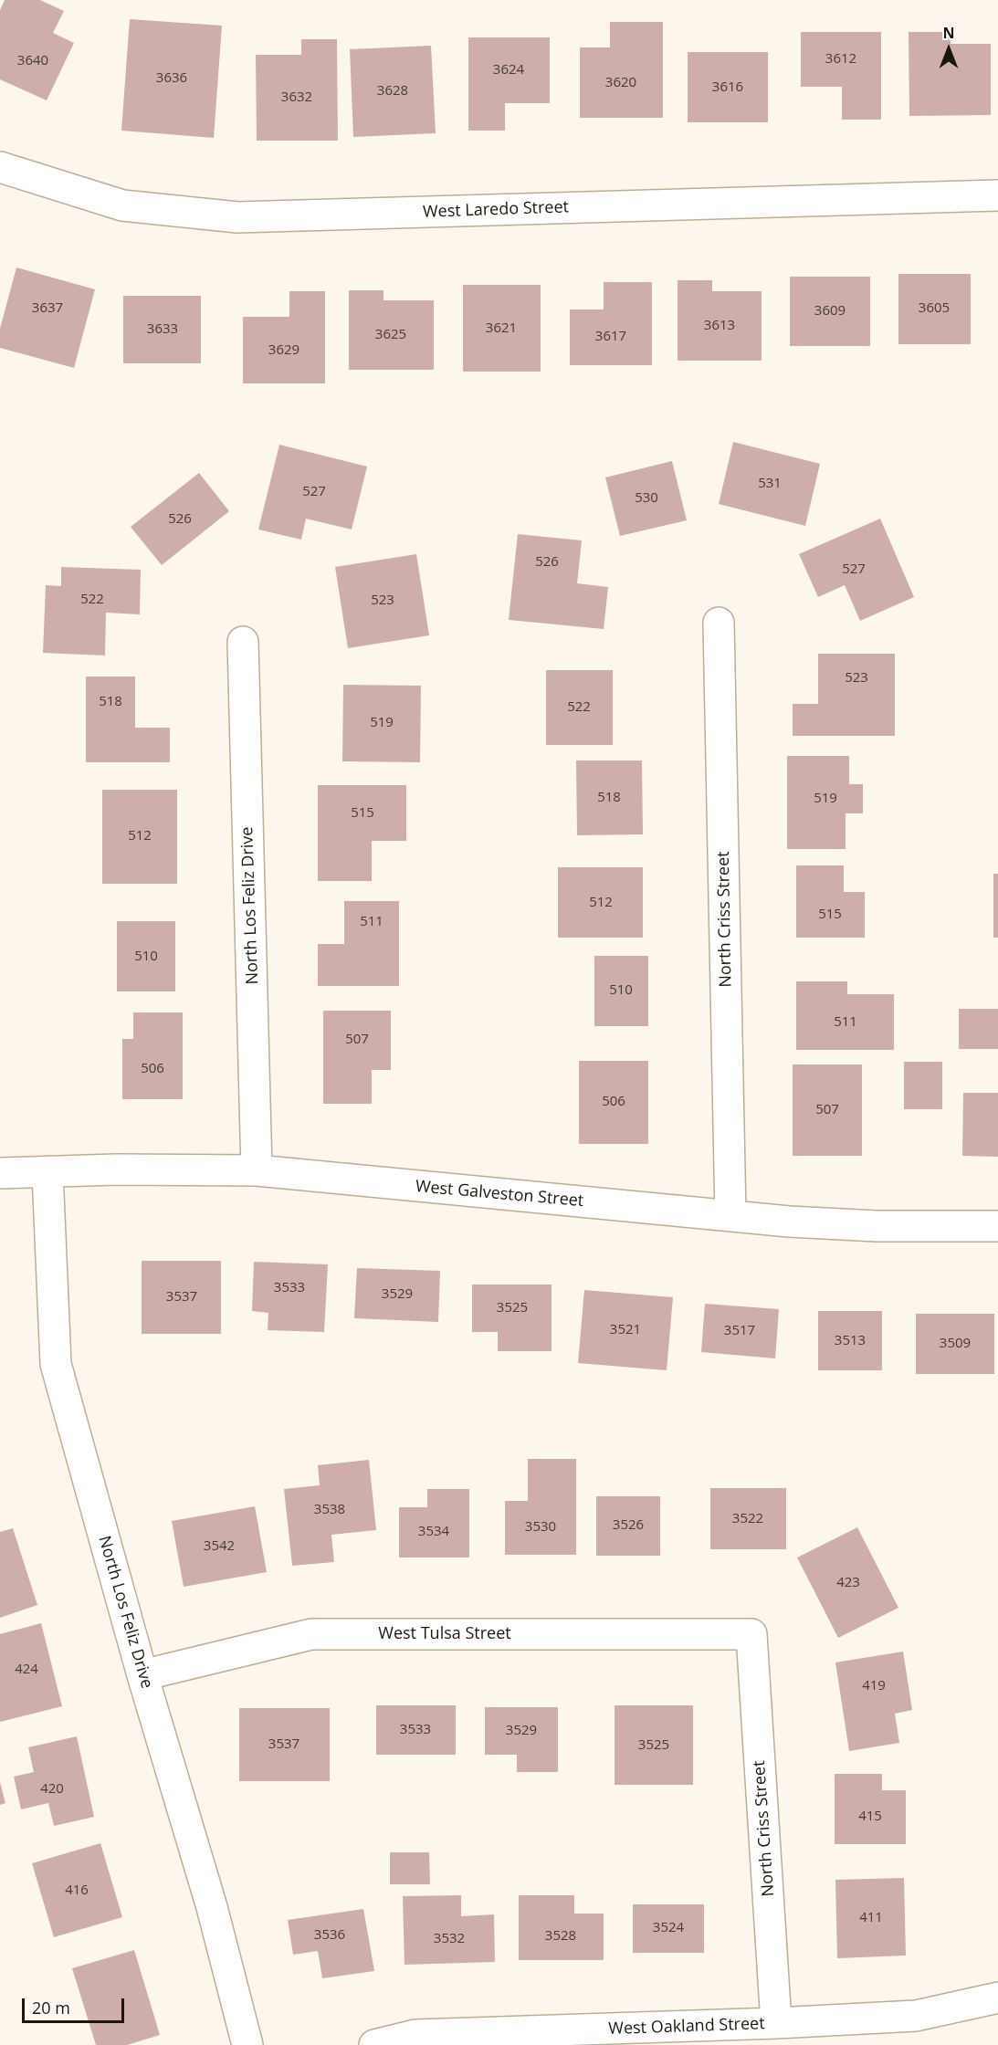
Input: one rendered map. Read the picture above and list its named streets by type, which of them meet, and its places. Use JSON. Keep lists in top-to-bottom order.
{
  "streets": {
    "street": [
      "West Laredo Street",
      "North Los Feliz Drive",
      "North Criss Street",
      "West Galveston Street",
      "West Tulsa Street",
      "West Oakland Street"
    ]
  },
  "crossings": [
    ["North Los Feliz Drive", "West Galveston Street"],
    ["North Los Feliz Drive", "West Tulsa Street"],
    ["North Criss Street", "West Galveston Street"],
    ["North Criss Street", "West Tulsa Street"],
    ["North Criss Street", "West Oakland Street"]
  ],
  "house_numbers": [
    "3612",
    "3640",
    "3624",
    "3636",
    "3620",
    "3616",
    "3628",
    "3632",
    "3637",
    "3605",
    "3609",
    "3613",
    "3621",
    "3633",
    "3625",
    "3617",
    "3629",
    "531",
    "527",
    "530",
    "526",
    "526",
    "527",
    "522",
    "523",
    "523",
    "518",
    "522",
    "519",
    "518",
    "519",
    "515",
    "512",
    "512",
    "515",
    "511",
    "510",
    "510",
    "511",
    "507",
    "506",
    "506",
    "507",
    "3533",
    "3529",
    "3537",
    "3525",
    "3521",
    "3517",
    "3513",
    "3509",
    "3538",
    "3522",
    "3526",
    "3530",
    "3534",
    "3542",
    "423",
    "424",
    "419",
    "3533",
    "3529",
    "3537",
    "3525",
    "420",
    "415",
    "416",
    "411",
    "3524",
    "3536",
    "3528",
    "3532"
  ],
  "scale_bar": "20 m",
  "north": "top"
}
